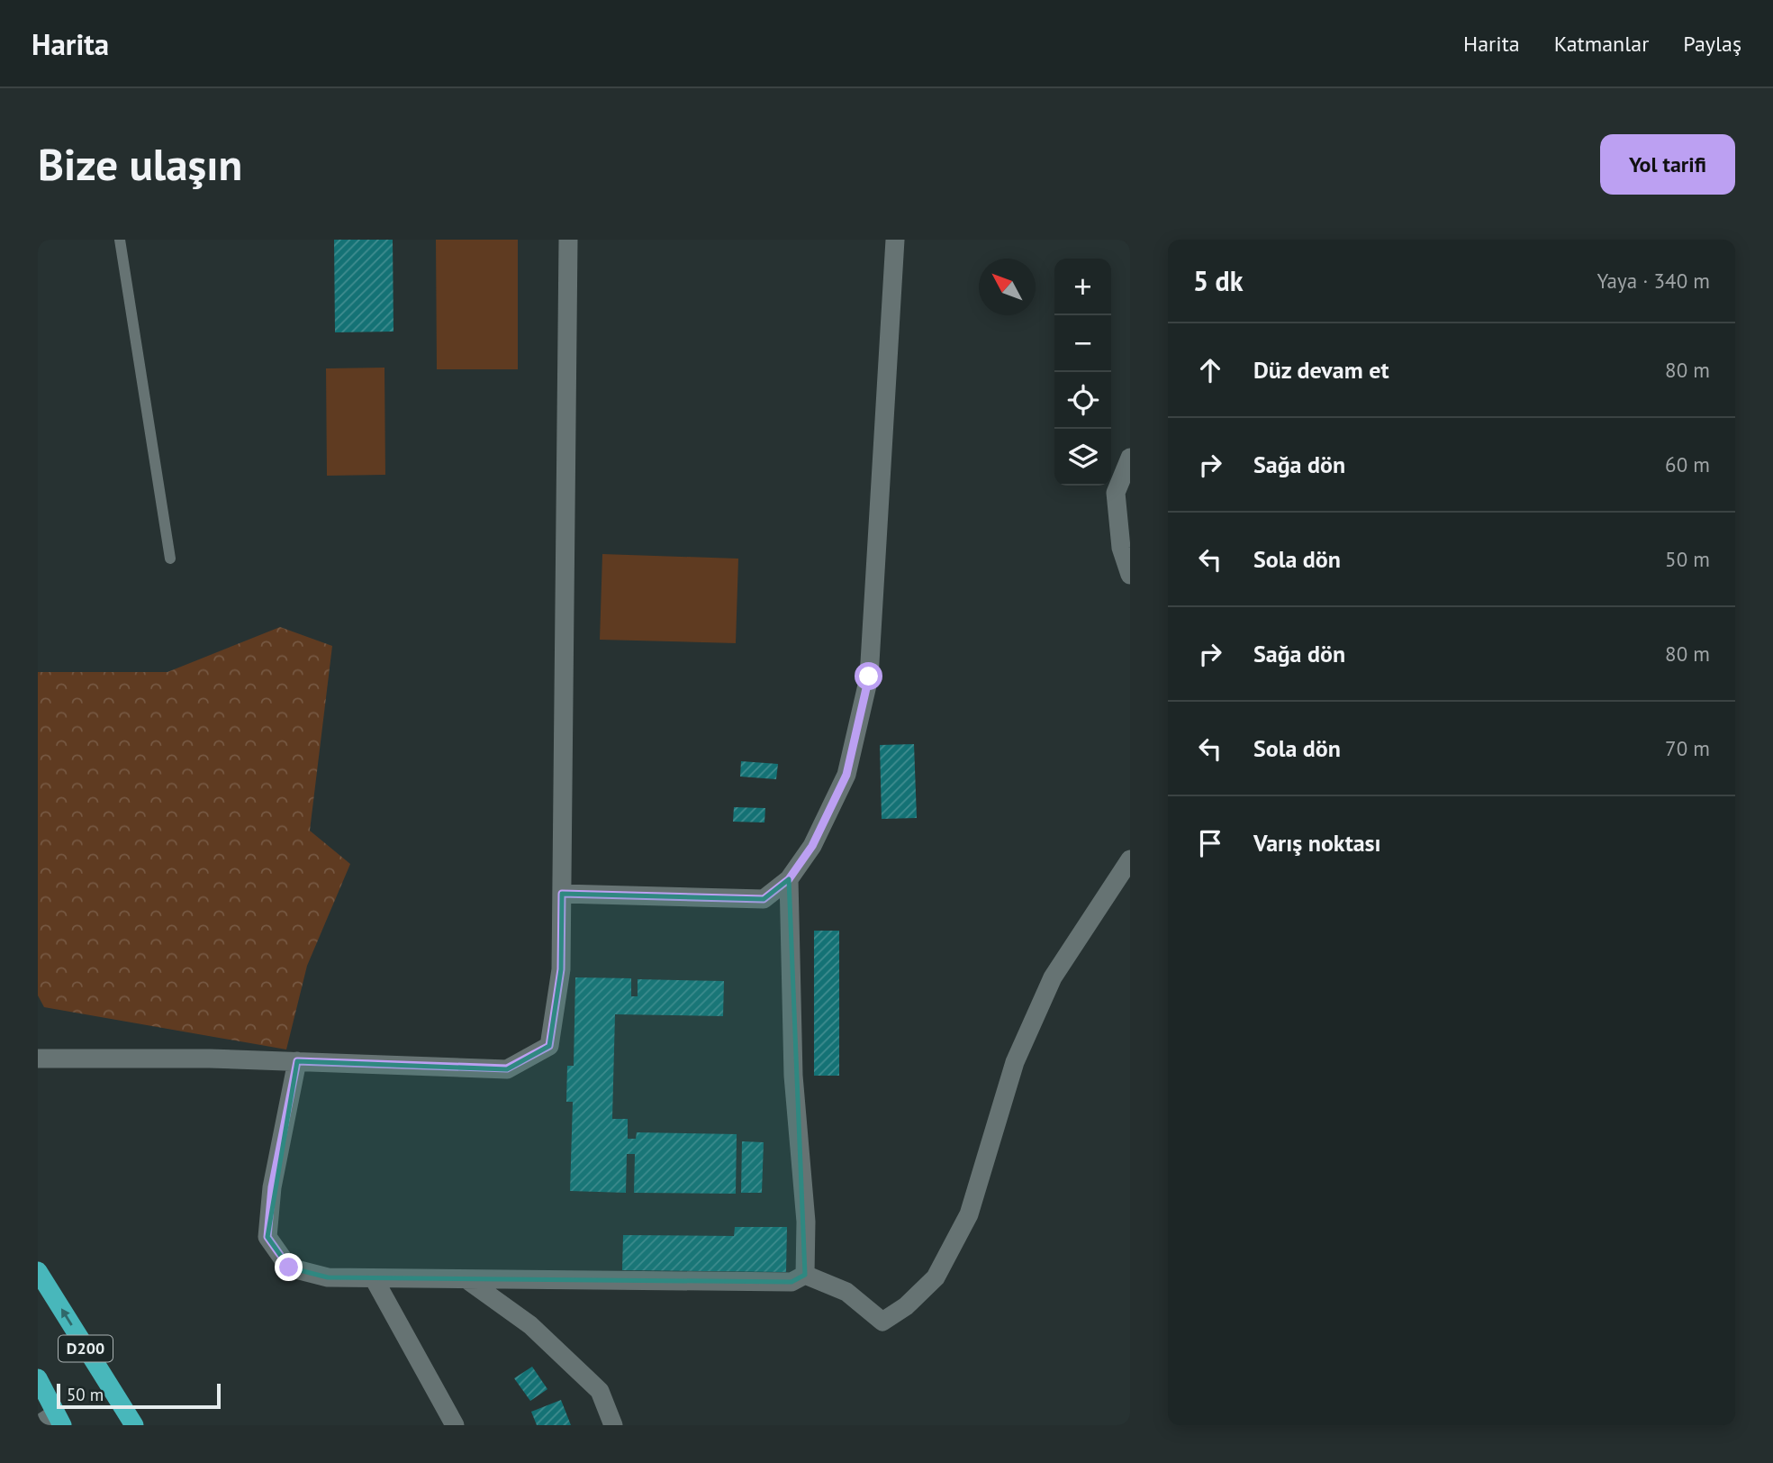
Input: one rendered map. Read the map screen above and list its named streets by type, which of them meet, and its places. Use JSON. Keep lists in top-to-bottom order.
{
  "streets": {
    "highway": ["D200"]
  },
  "scale_bar": "50 m",
  "north": "top left",
  "page": {
    "header": "Harita",
    "nav": ["Harita", "Katmanlar", "Paylaş"],
    "buttons": "Yol tarifi",
    "title": "Bize ulaşın",
    "heading": ["5 dk", "Yaya · 340 m"],
    "map_buttons": ["+", "−"],
    "list": [
      ["Düz devam et", "80 m"],
      ["Sağa dön", "60 m"],
      ["Sola dön", "50 m"],
      ["Sağa dön", "80 m"],
      ["Sola dön", "70 m"],
      "Varış noktası"
    ],
    "scale": "50 m"
  }
}
